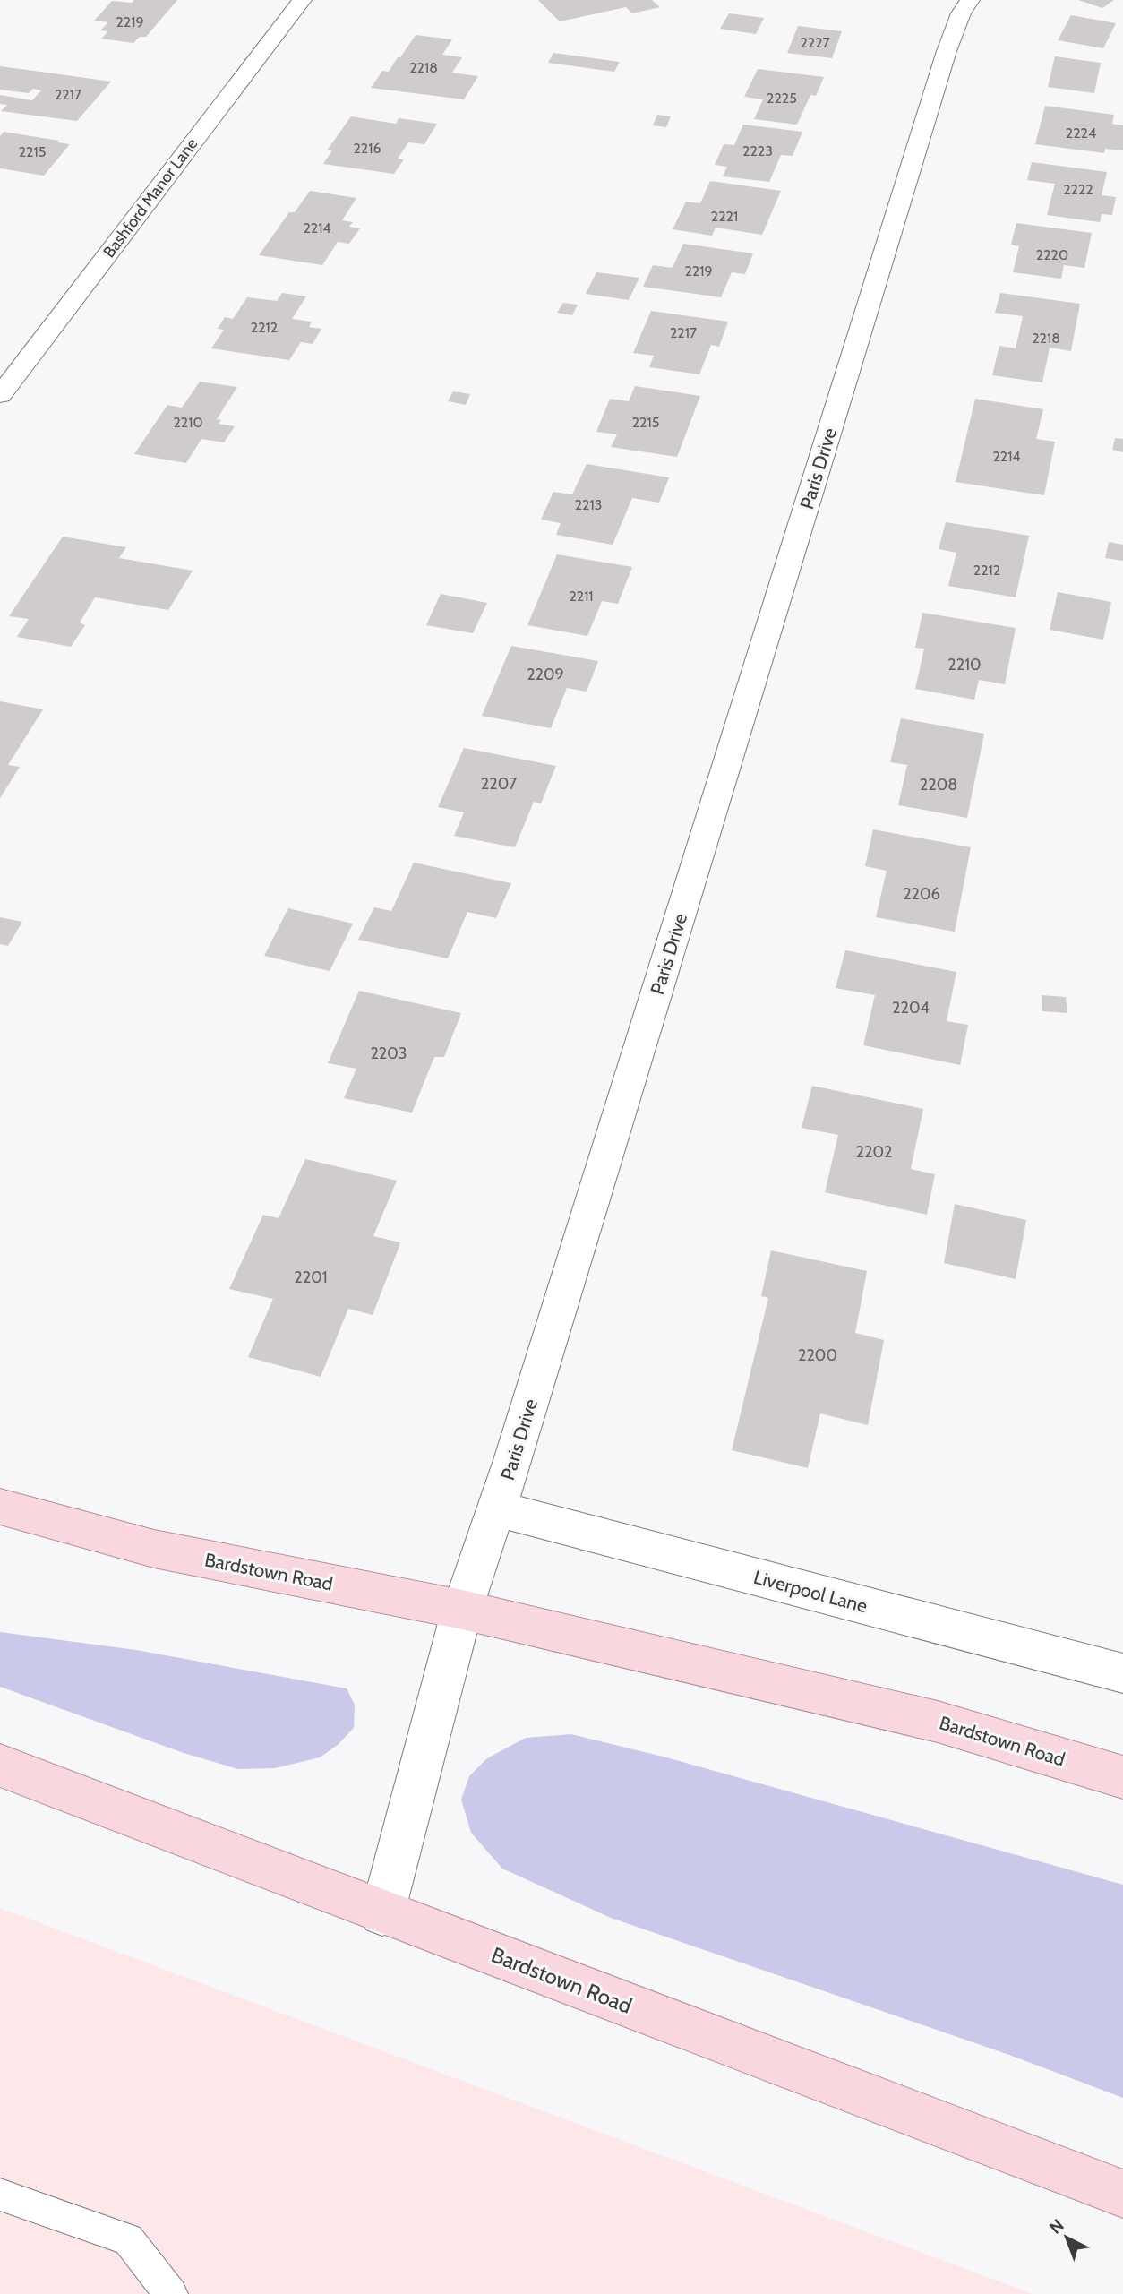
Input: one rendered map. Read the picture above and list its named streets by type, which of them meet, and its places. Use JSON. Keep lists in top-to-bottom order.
{
  "streets": {
    "main road": ["Bardstown Road"],
    "street": ["Bashford Manor Lane", "Paris Drive", "Liverpool Lane"]
  },
  "crossings": [
    ["Paris Drive", "Bardstown Road"],
    ["Paris Drive", "Liverpool Lane"]
  ],
  "house_numbers": [
    "2219",
    "2227",
    "2218",
    "2217",
    "2225",
    "2224",
    "2216",
    "2223",
    "2215",
    "2222",
    "2221",
    "2214",
    "2220",
    "2219",
    "2212",
    "2217",
    "2218",
    "2210",
    "2215",
    "2214",
    "2213",
    "2212",
    "2211",
    "2210",
    "2209",
    "2207",
    "2208",
    "2206",
    "2204",
    "2203",
    "2202",
    "2201",
    "2200"
  ],
  "north": "top left"
}
